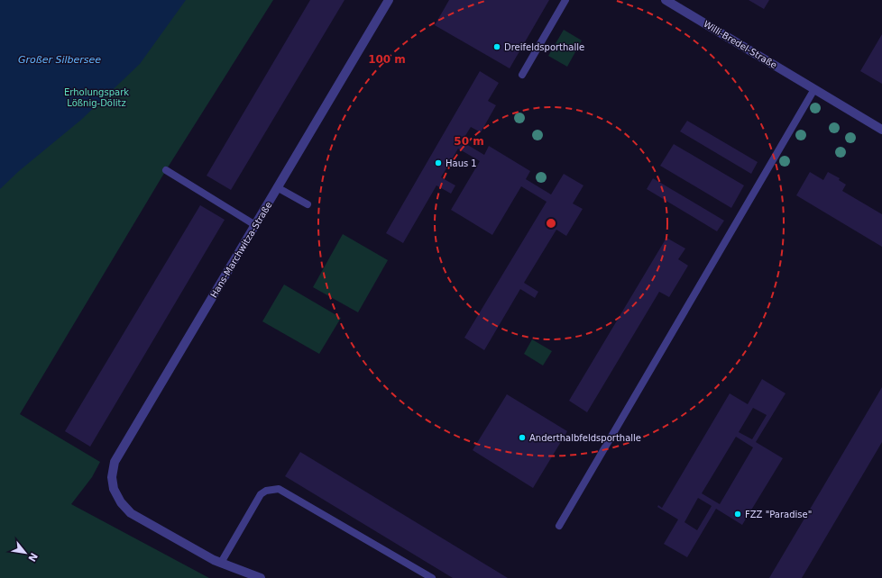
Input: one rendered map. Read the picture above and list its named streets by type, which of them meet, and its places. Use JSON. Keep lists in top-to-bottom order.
{
  "streets": {
    "street": ["Willi-Bredel-Straße", "Hans-Marchwitza-Straße"]
  },
  "water": ["Großer Silbersee"],
  "parks": ["Erholungspark Lößnig-Dölitz"],
  "places": [
    "Dreifeldsporthalle",
    "Haus 1",
    "Anderthalbfeldsporthalle",
    "FZZ \"Paradise\""
  ],
  "north": "bottom right",
  "rings": ["100 m", "50 m"]
}
